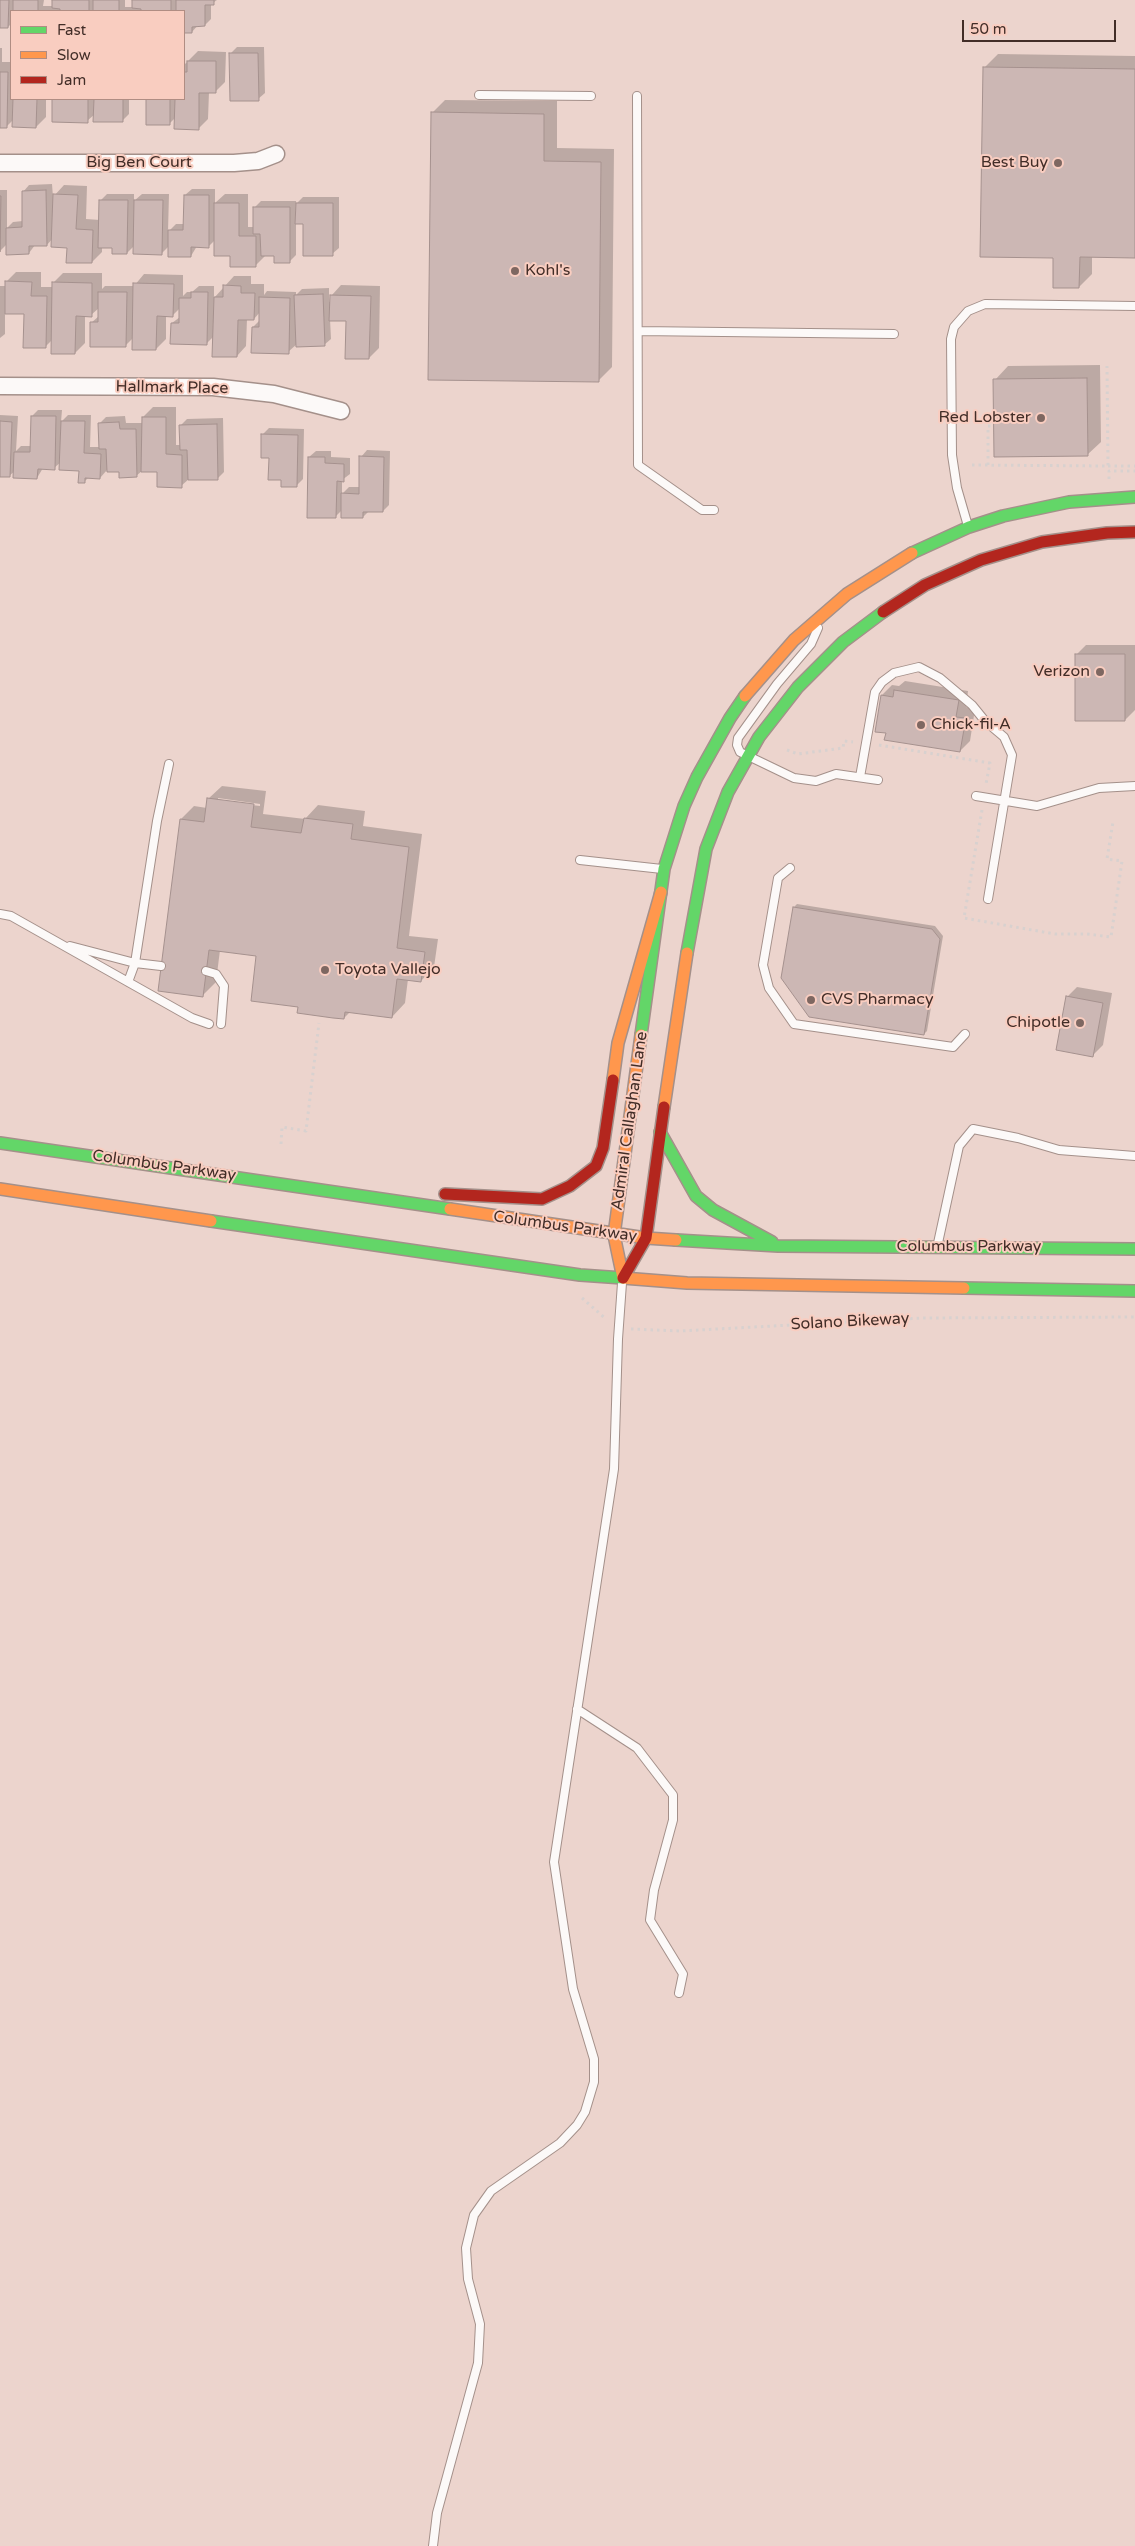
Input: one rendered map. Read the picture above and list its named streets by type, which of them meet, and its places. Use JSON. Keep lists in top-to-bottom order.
{
  "streets": {
    "main road": ["Admiral Callaghan Lane", "Columbus Parkway"],
    "street": ["Big Ben Court", "Hallmark Place"],
    "path": ["Solano Bikeway"]
  },
  "crossings": [
    ["Admiral Callaghan Lane", "Columbus Parkway"]
  ],
  "places": [
    "Best Buy",
    "Kohl's",
    "Red Lobster",
    "Verizon",
    "Chick-fil-A",
    "Toyota Vallejo",
    "CVS Pharmacy",
    "Chipotle"
  ],
  "legend": ["Fast", "Slow", "Jam"],
  "scale_bar": "50 m"
}
